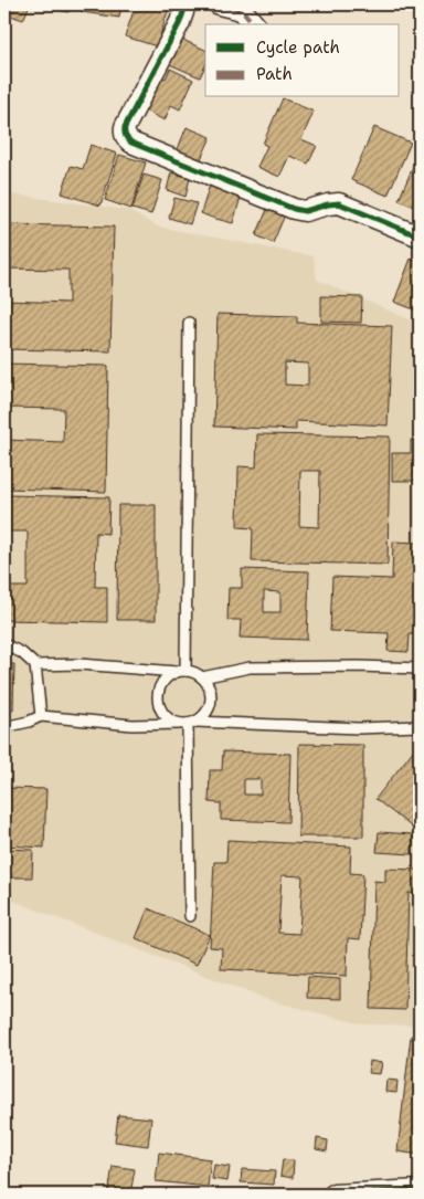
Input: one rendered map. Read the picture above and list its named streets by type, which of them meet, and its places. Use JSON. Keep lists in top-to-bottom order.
{
  "legend": ["Cycle path", "Path"]
}
